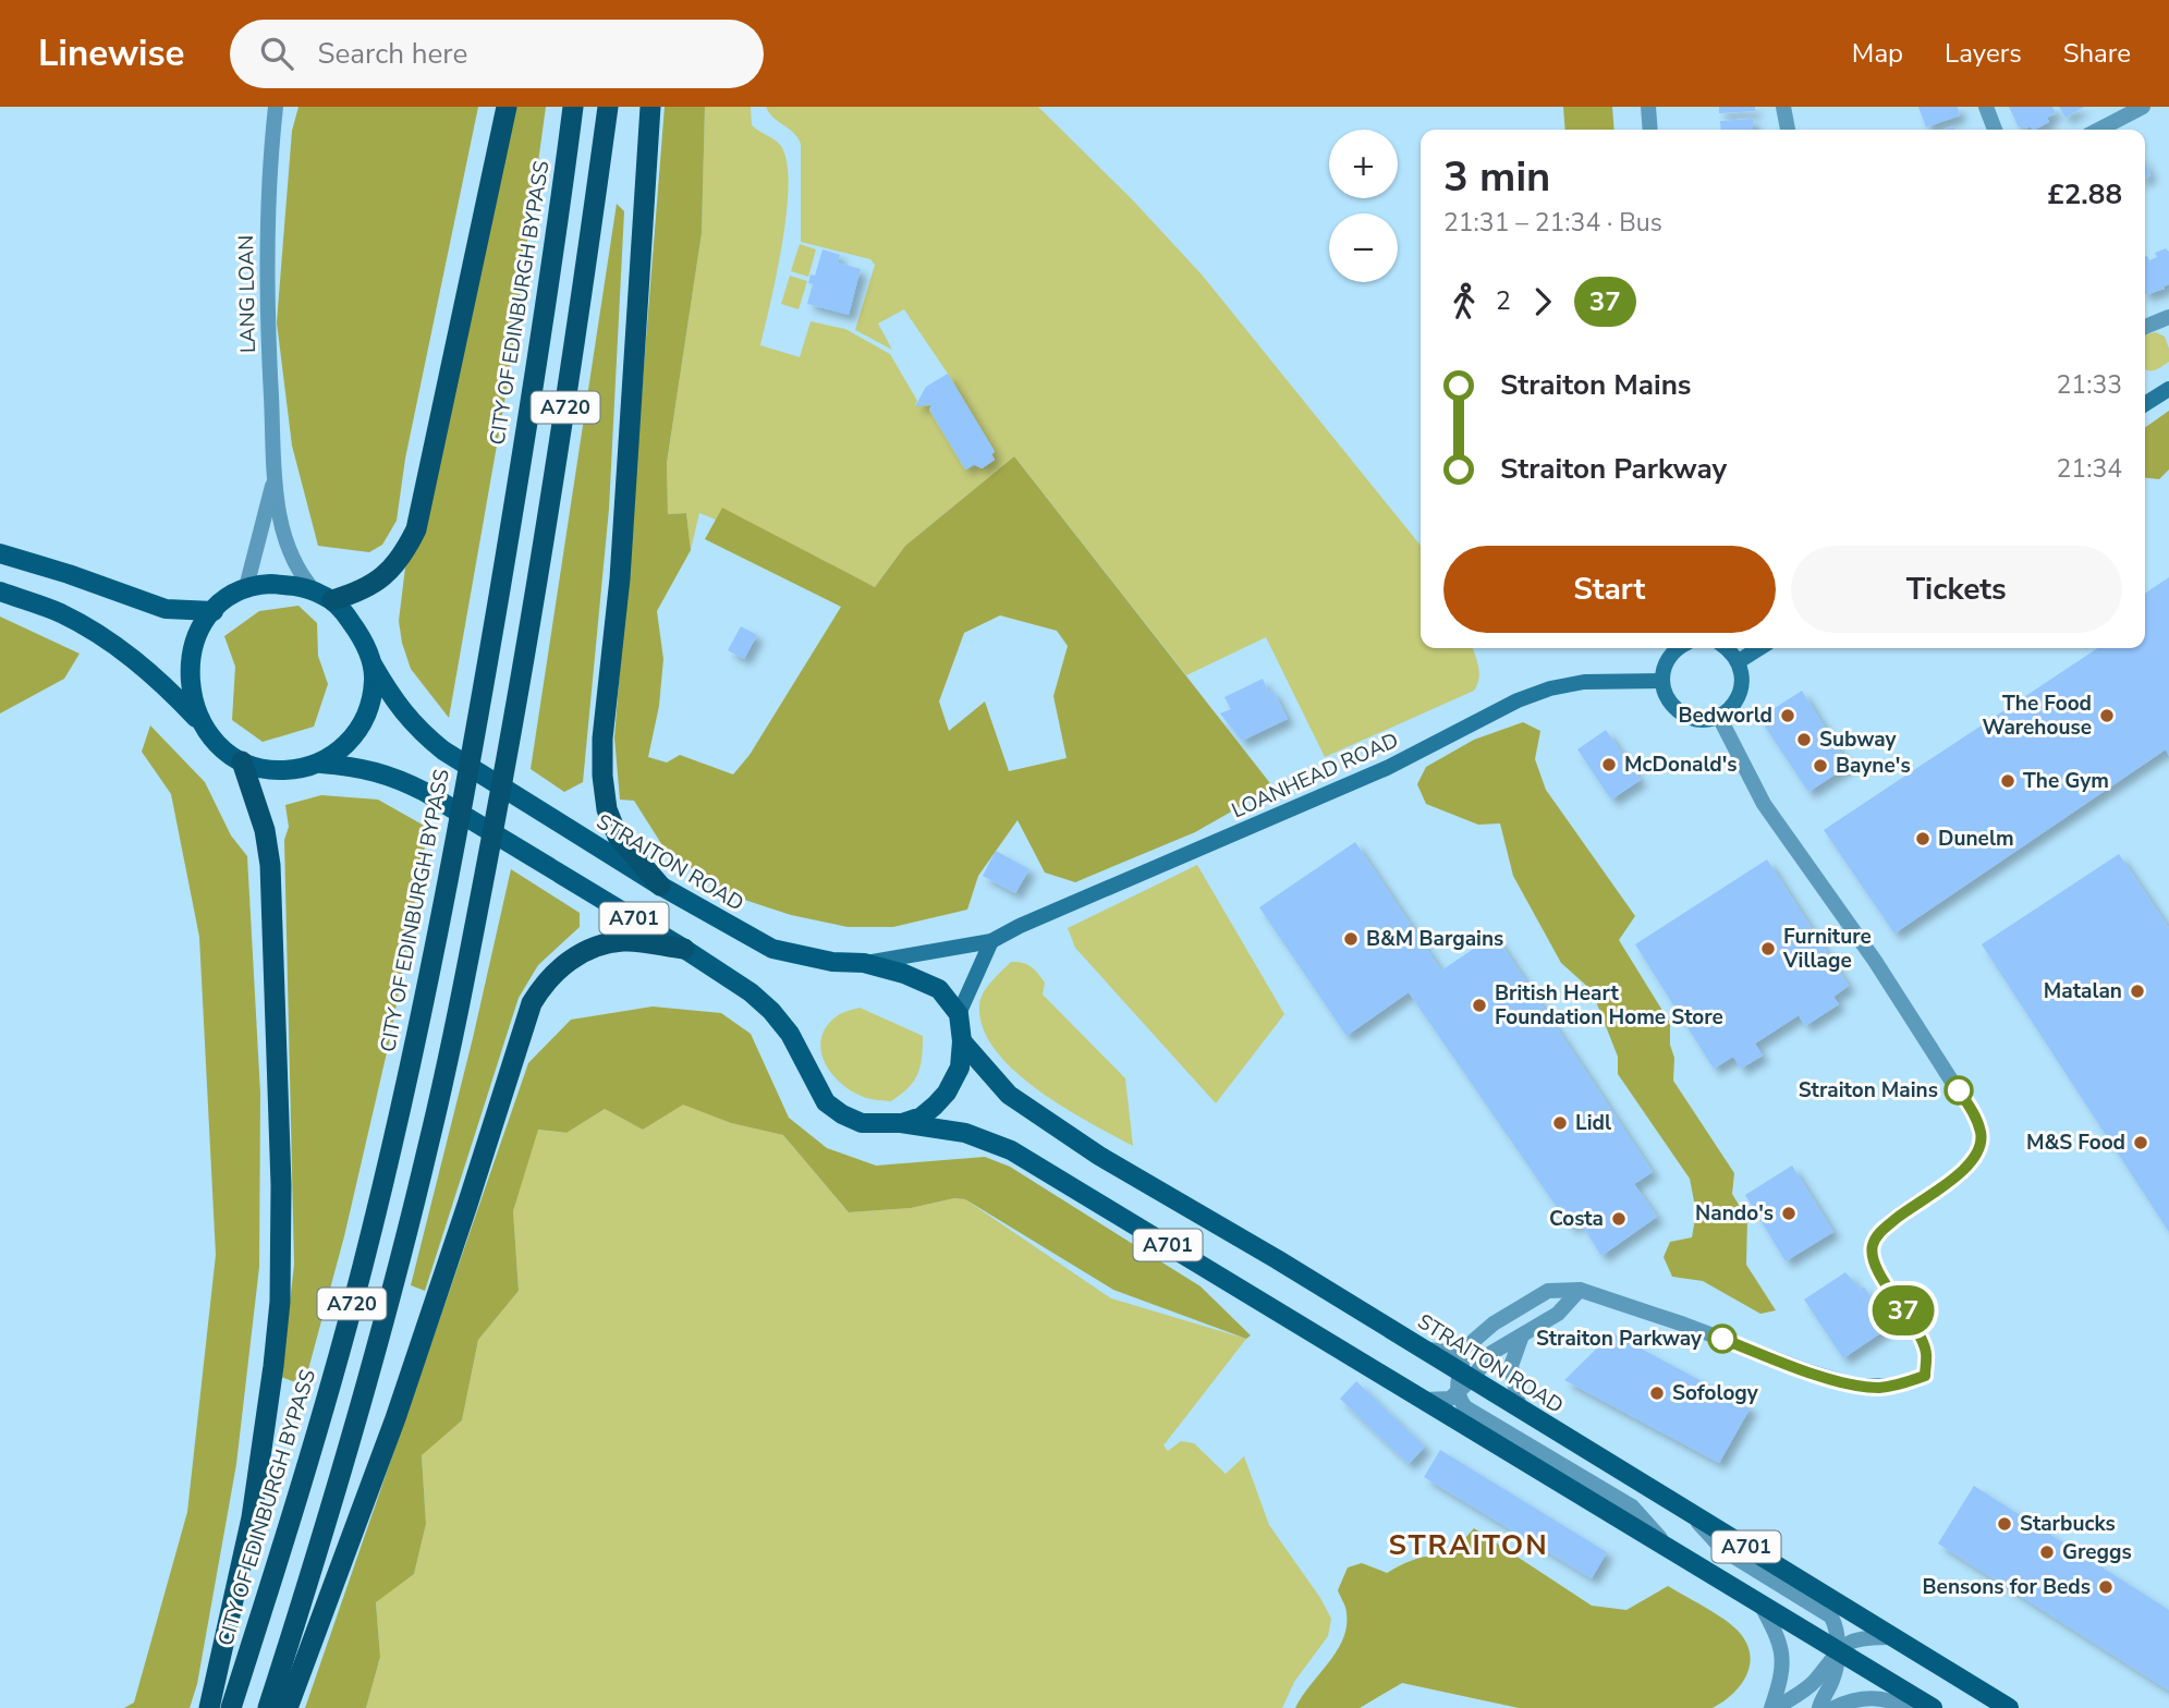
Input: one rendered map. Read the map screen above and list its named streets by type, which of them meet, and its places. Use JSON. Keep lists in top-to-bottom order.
{
  "streets": {
    "highway": ["CITY OF EDINBURGH BYPASS", "A720"],
    "main road": ["LOANHEAD ROAD", "STRAITON ROAD", "A701"],
    "street": ["LANG LOAN"]
  },
  "crossings": [
    ["LANG LOAN", "STRAITON ROAD"],
    ["LANG LOAN", "A701"],
    ["LOANHEAD ROAD", "STRAITON ROAD"],
    ["STRAITON ROAD", "A701"]
  ],
  "districts": ["STRAITON"],
  "places": [
    "Bedworld",
    "The Food Warehouse",
    "Subway",
    "McDonald's",
    "Bayne's",
    "The Gym",
    "Dunelm",
    "B&M Bargains",
    "Furniture Village",
    "Matalan",
    "British Heart Foundation Home Store",
    "Straiton Mains",
    "Lidl",
    "M&S Food",
    "Nando's",
    "Costa",
    "Straiton Parkway",
    "Sofology",
    "Starbucks",
    "Greggs",
    "Bensons for Beds"
  ],
  "lines": ["bus line 37"],
  "page": {
    "header": "Linewise",
    "search": "Search here",
    "nav": ["Map", "Layers", "Share"],
    "on_map": "37",
    "map_buttons": ["+", "−"],
    "heading": ["3 min", "21:31 – 21:34 · Bus", "£2.88"],
    "legs": ["2", "37"],
    "list": [
      {
        "name": "Straiton Mains",
        "value": "21:33"
      },
      {
        "name": "Straiton Parkway",
        "value": "21:34"
      }
    ],
    "buttons": ["Start", "Tickets"]
  }
}
